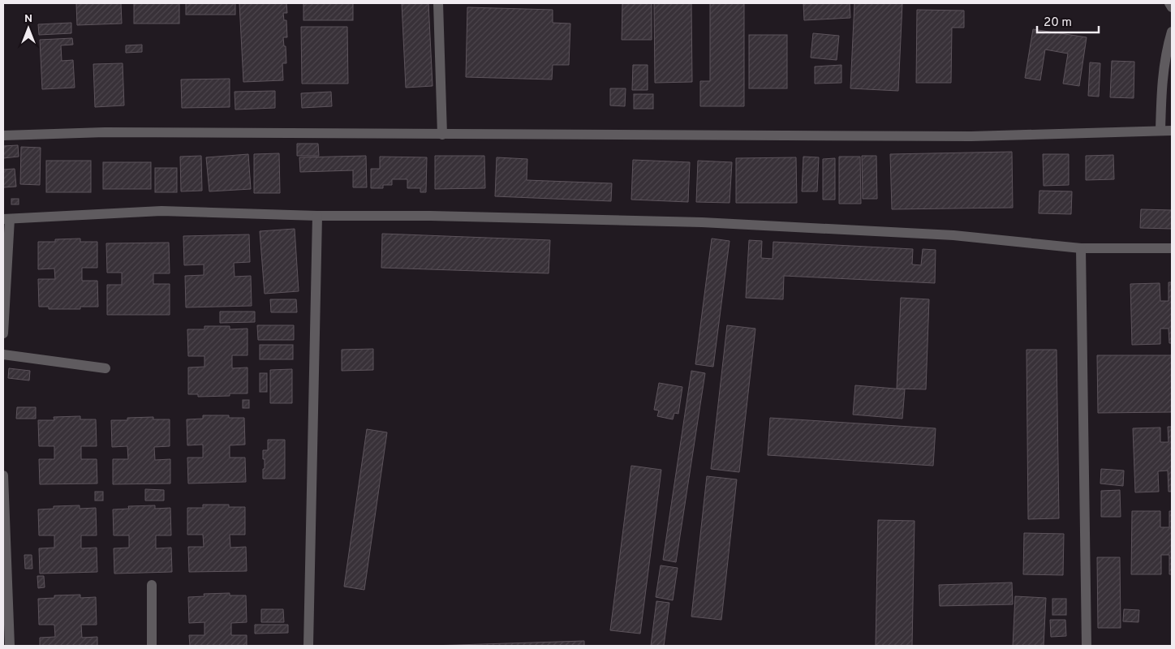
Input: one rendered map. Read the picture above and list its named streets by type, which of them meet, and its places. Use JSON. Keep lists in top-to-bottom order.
{
  "scale_bar": "20 m",
  "north": "top"
}
